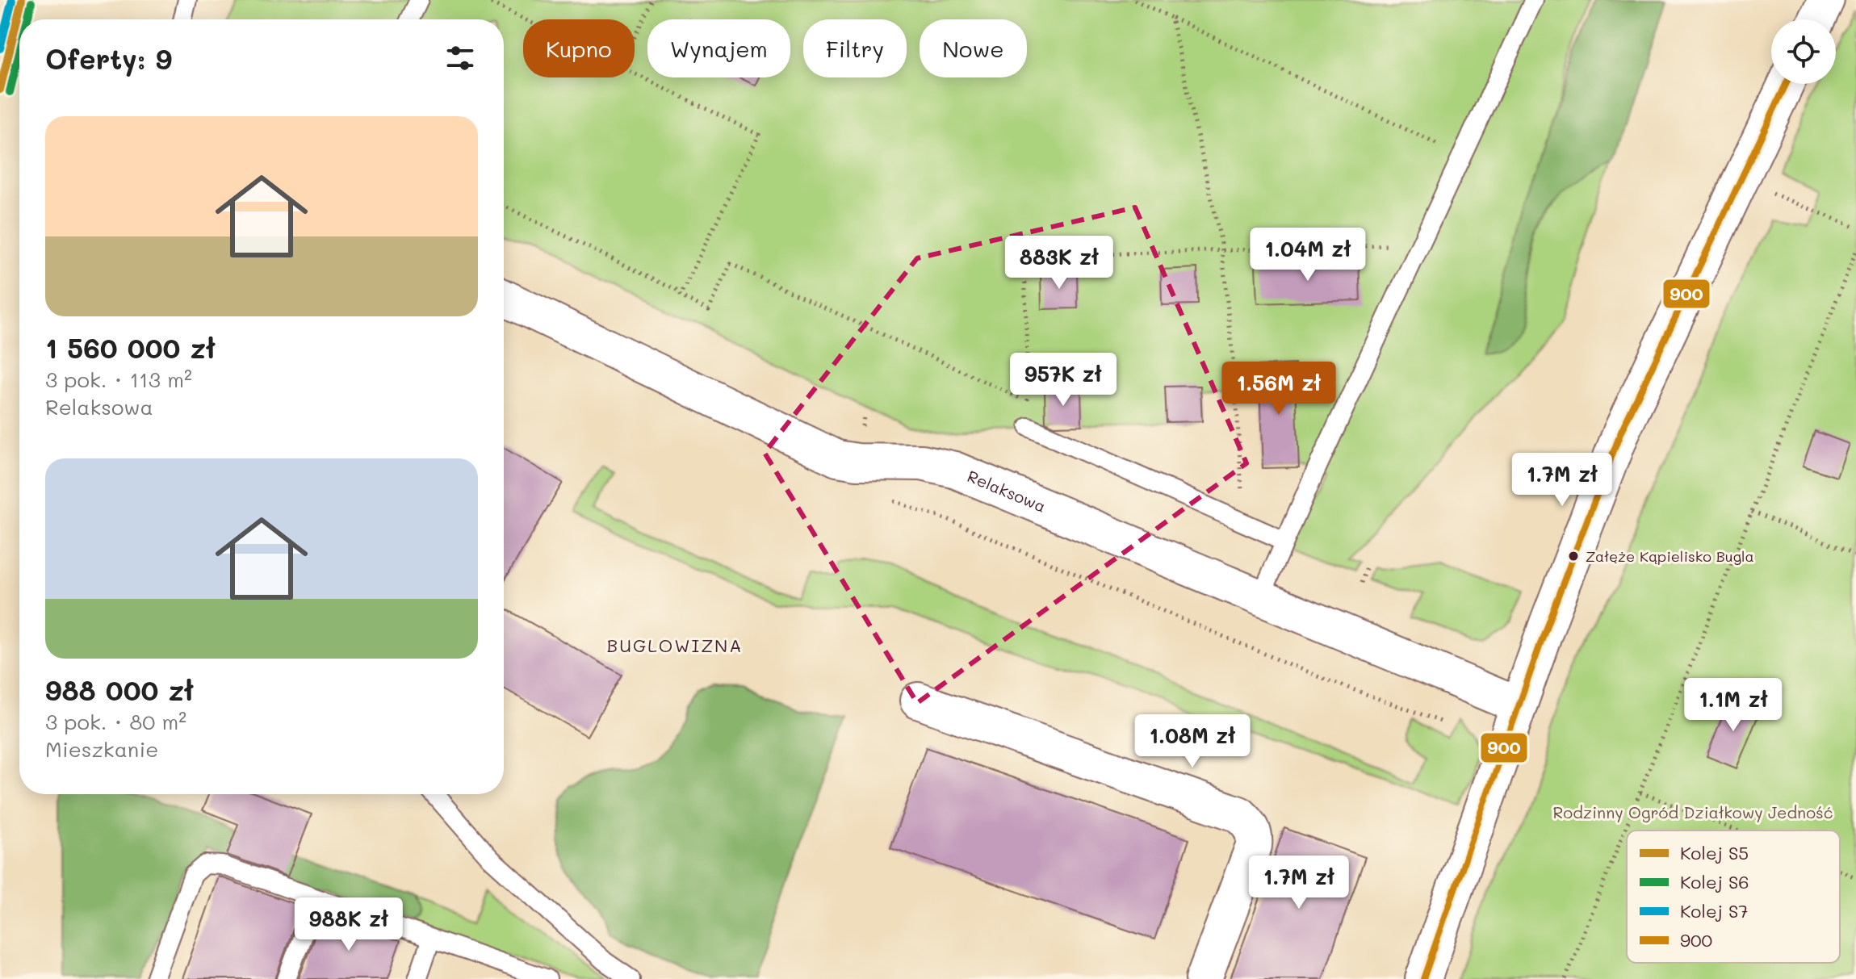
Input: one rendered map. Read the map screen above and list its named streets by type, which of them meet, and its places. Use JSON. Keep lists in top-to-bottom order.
{
  "streets": {
    "street": ["Relaksowa"]
  },
  "districts": ["BUGLOWIZNA"],
  "parks": ["Rodzinny Ogród Działkowy Jedność"],
  "places": ["Załęże Kąpielisko Bugla"],
  "lines": [
    "rail line S5",
    "rail line S7",
    "rail line S6",
    "transit line 900"
  ],
  "legend": [
    "Kolej S5",
    "Kolej S6",
    "Kolej S7",
    "900"
  ],
  "page": {
    "chip": [
      "Kupno",
      "Wynajem",
      "Filtry",
      "Nowe"
    ],
    "heading": "Oferty: 9",
    "list": [
      {
        "name": "1 560 000 zł",
        "note": "3 pok. · 113 m² · Relaksowa"
      },
      {
        "name": "988 000 zł",
        "note": "3 pok. · 80 m² · Mieszkanie"
      }
    ],
    "price": [
      "1.04M zł",
      "883K zł",
      "957K zł",
      "1.56M zł",
      "1.7M zł",
      "1.1M zł",
      "1.08M zł",
      "1.7M zł",
      "988K zł"
    ]
  }
}
